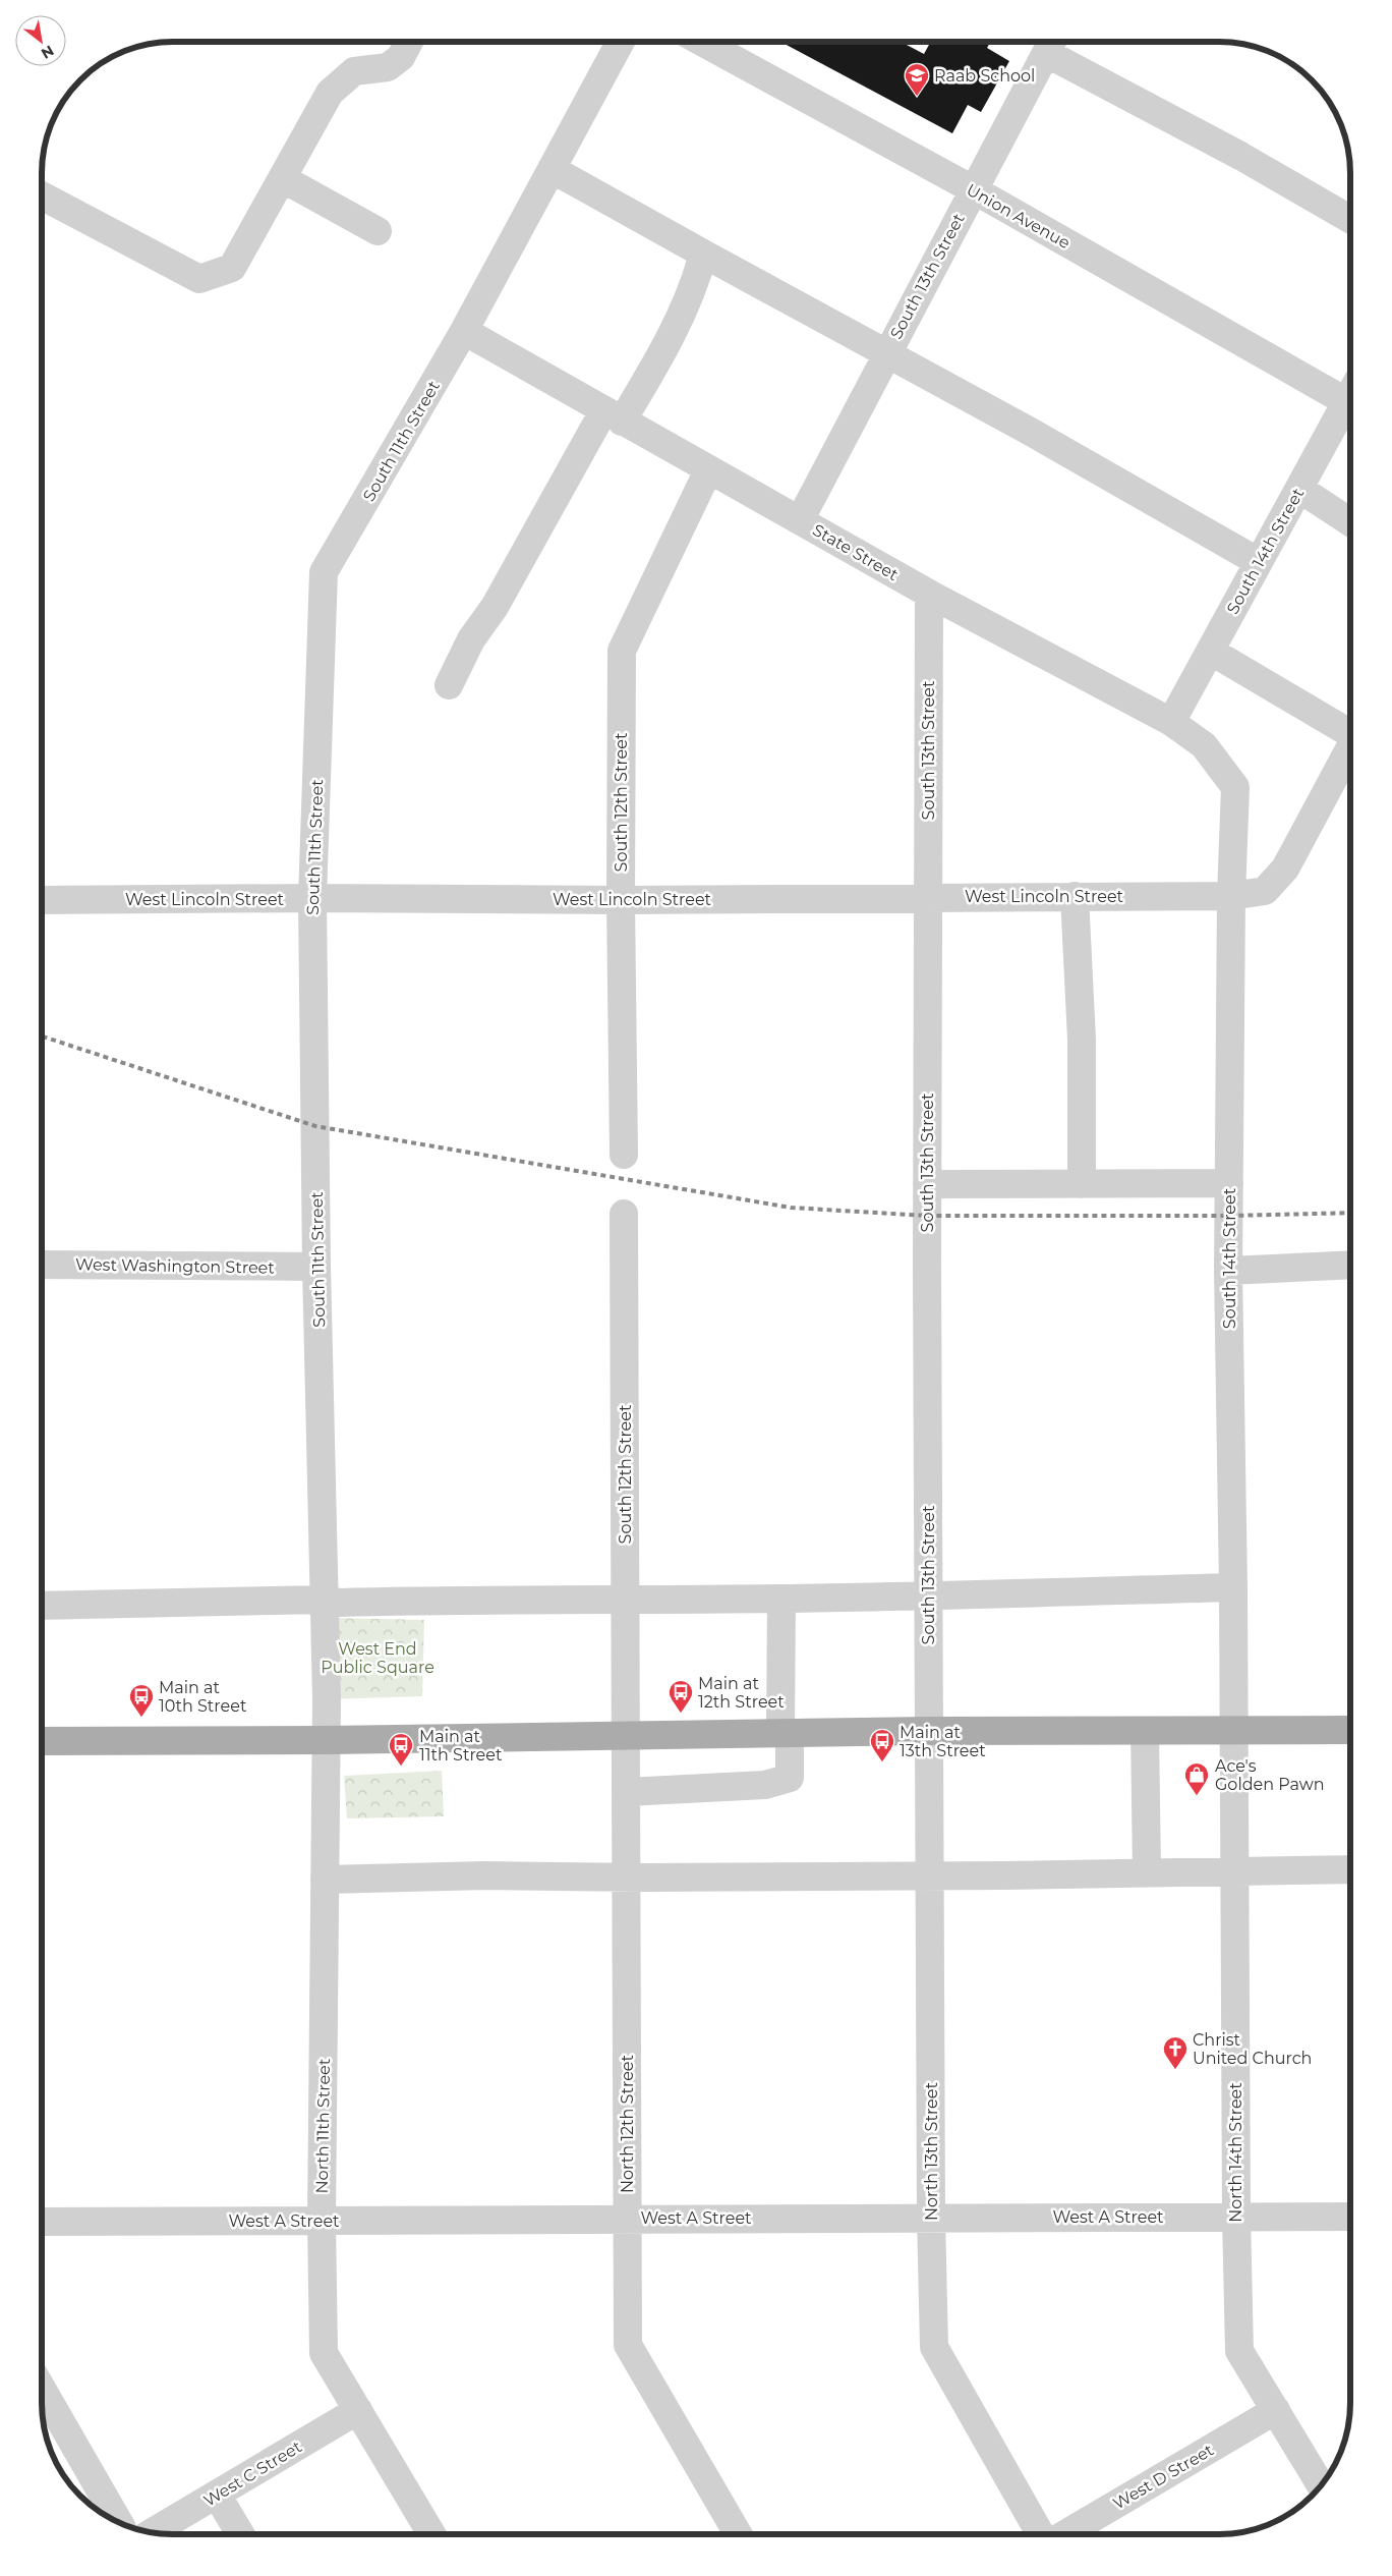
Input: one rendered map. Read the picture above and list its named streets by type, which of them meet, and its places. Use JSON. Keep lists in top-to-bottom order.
{
  "streets": {
    "street": [
      "Union Avenue",
      "South 13th Street",
      "South 11th Street",
      "South 14th Street",
      "State Street",
      "South 12th Street",
      "West Lincoln Street",
      "West Washington Street",
      "North 12th Street",
      "North 11th Street",
      "North 13th Street",
      "North 14th Street",
      "West A Street",
      "West C Street",
      "West D Street"
    ]
  },
  "crossings": [
    ["Union Avenue", "South 13th Street"],
    ["South 13th Street", "State Street"],
    ["South 13th Street", "West Lincoln Street"],
    ["South 13th Street", "North 13th Street"],
    ["South 11th Street", "State Street"],
    ["South 11th Street", "West Lincoln Street"],
    ["South 11th Street", "West Washington Street"],
    ["South 11th Street", "North 11th Street"],
    ["South 14th Street", "State Street"],
    ["South 14th Street", "West Lincoln Street"],
    ["South 14th Street", "North 14th Street"],
    ["State Street", "South 12th Street"],
    ["South 12th Street", "West Lincoln Street"],
    ["South 12th Street", "North 12th Street"],
    ["North 12th Street", "West A Street"],
    ["North 11th Street", "West A Street"],
    ["North 11th Street", "West C Street"],
    ["North 13th Street", "West A Street"],
    ["North 14th Street", "West A Street"],
    ["North 14th Street", "West D Street"]
  ],
  "parks": ["West End Public Square"],
  "places": {
    "school or university": ["Raab School"],
    "bus stop": [
      "Main at 12th Street",
      "Main at 10th Street",
      "Main at 13th Street",
      "Main at 11th Street"
    ],
    "shop": ["Ace's Golden Pawn"],
    "church": ["Christ United Church"]
  },
  "north": "bottom right"
}
